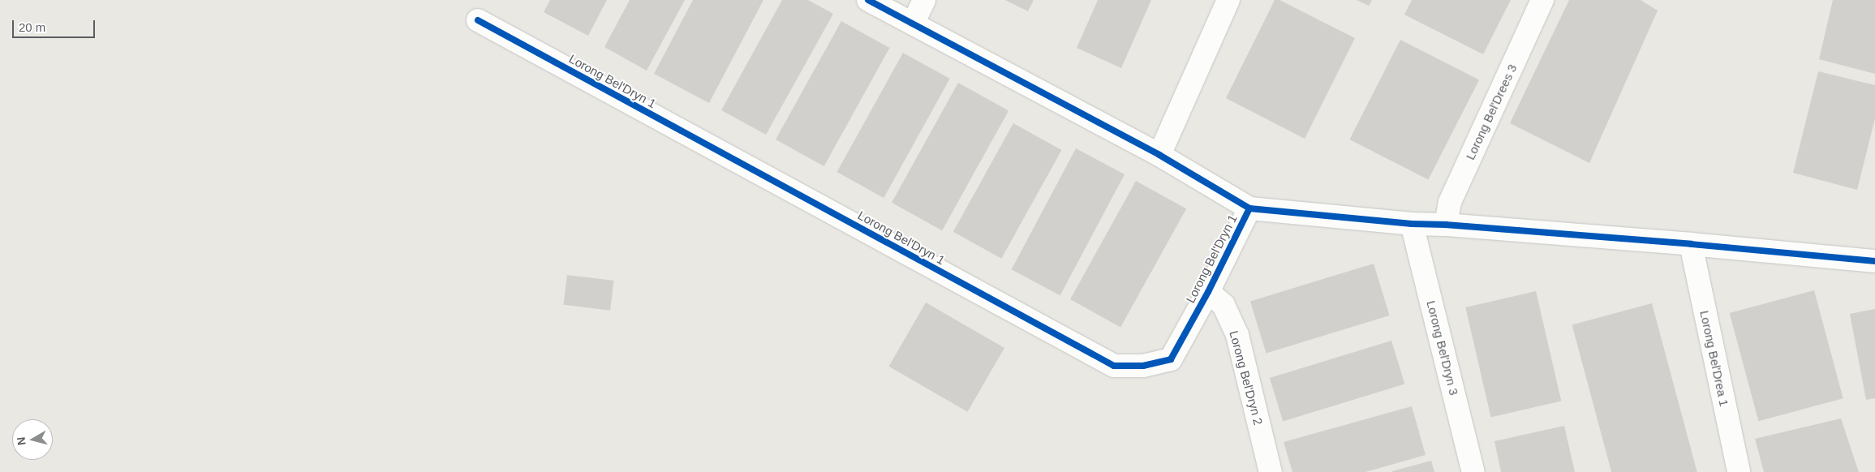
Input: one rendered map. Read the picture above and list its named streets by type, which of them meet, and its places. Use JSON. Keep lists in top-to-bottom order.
{
  "streets": {
    "street": [
      "Lorong Bel'Dryn 1",
      "Lorong Bel'Drees 3",
      "Lorong Bel'Dryn 3",
      "Lorong Bel'Drea 1",
      "Lorong Bel'Dryn 2"
    ]
  },
  "crossings": [
    ["Lorong Bel'Dryn 1", "Lorong Bel'Dryn 2"]
  ],
  "scale_bar": "20 m",
  "north": "left"
}
